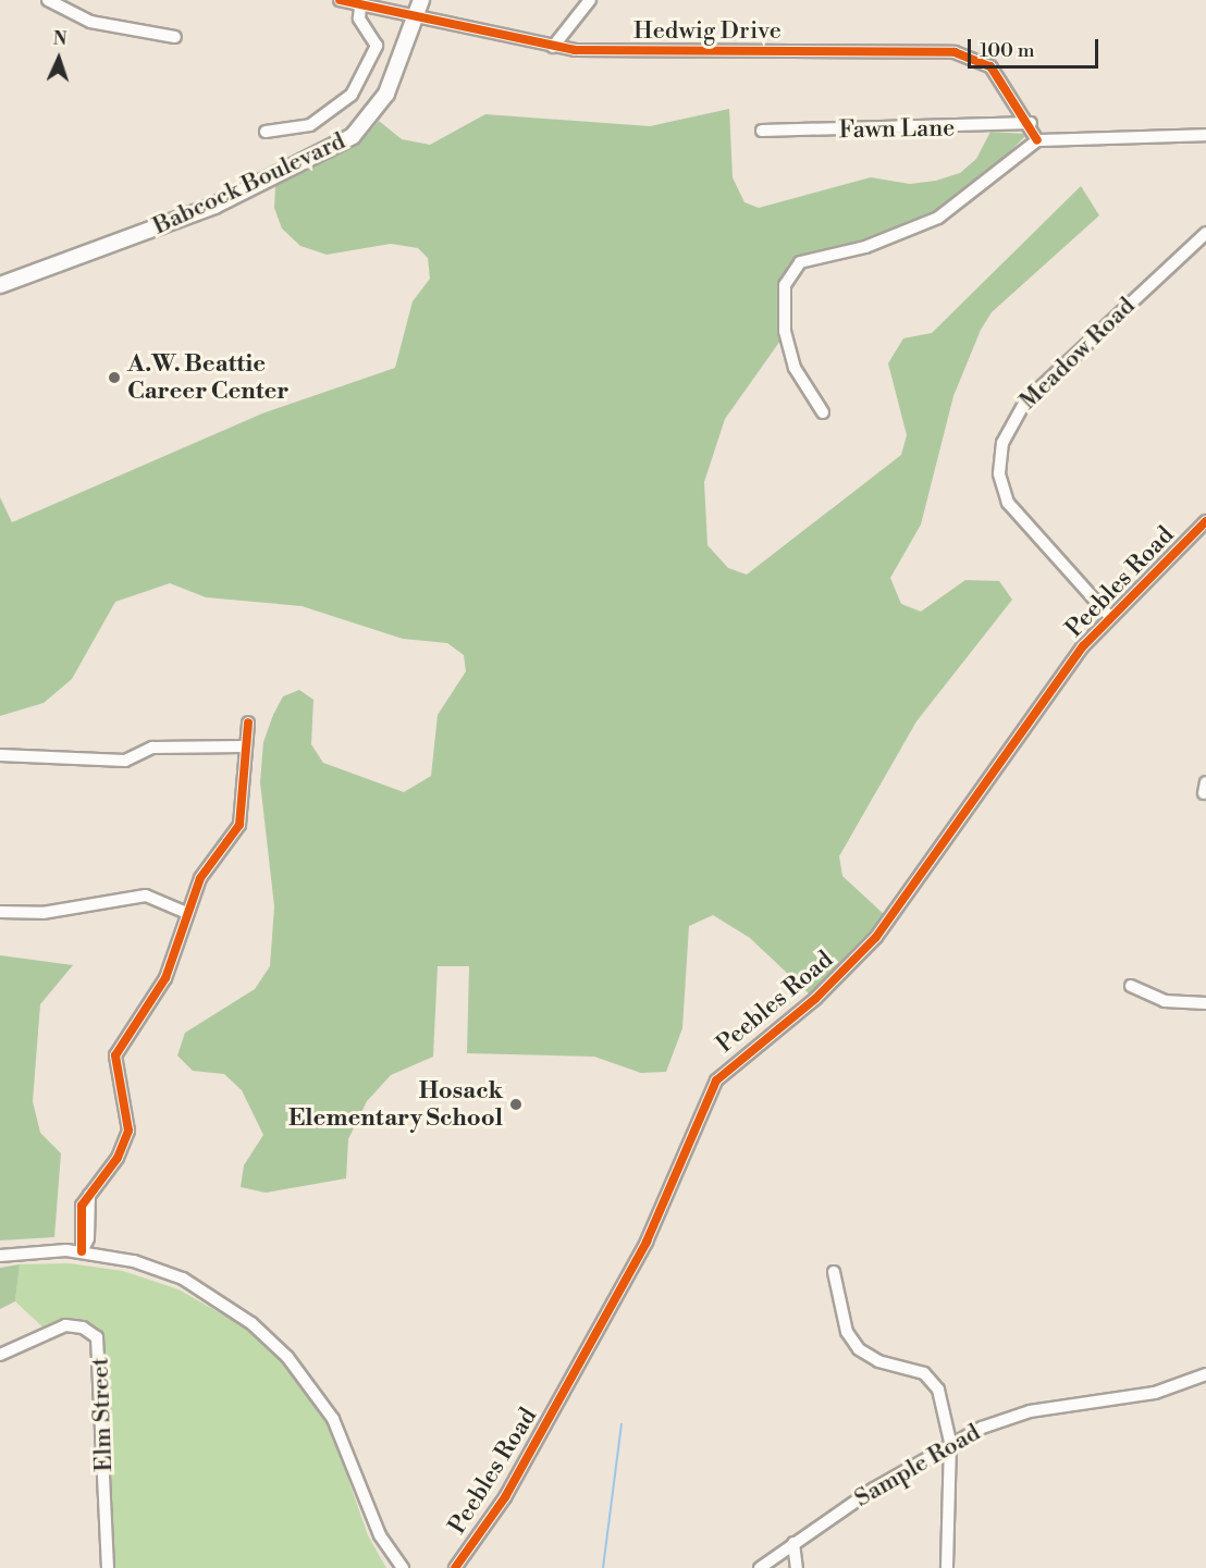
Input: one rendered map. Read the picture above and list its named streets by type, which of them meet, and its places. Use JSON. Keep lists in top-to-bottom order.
{
  "streets": {
    "main road": ["Babcock Boulevard"],
    "street": [
      "Hedwig Drive",
      "Fawn Lane",
      "Meadow Road",
      "Peebles Road",
      "Elm Street",
      "Sample Road"
    ]
  },
  "crossings": [
    ["Hedwig Drive", "Fawn Lane"],
    ["Hedwig Drive", "Babcock Boulevard"],
    ["Meadow Road", "Peebles Road"]
  ],
  "places": ["A.W. Beattie Career Center", "Hosack Elementary School"],
  "scale_bar": "100 m",
  "north": "top"
}
